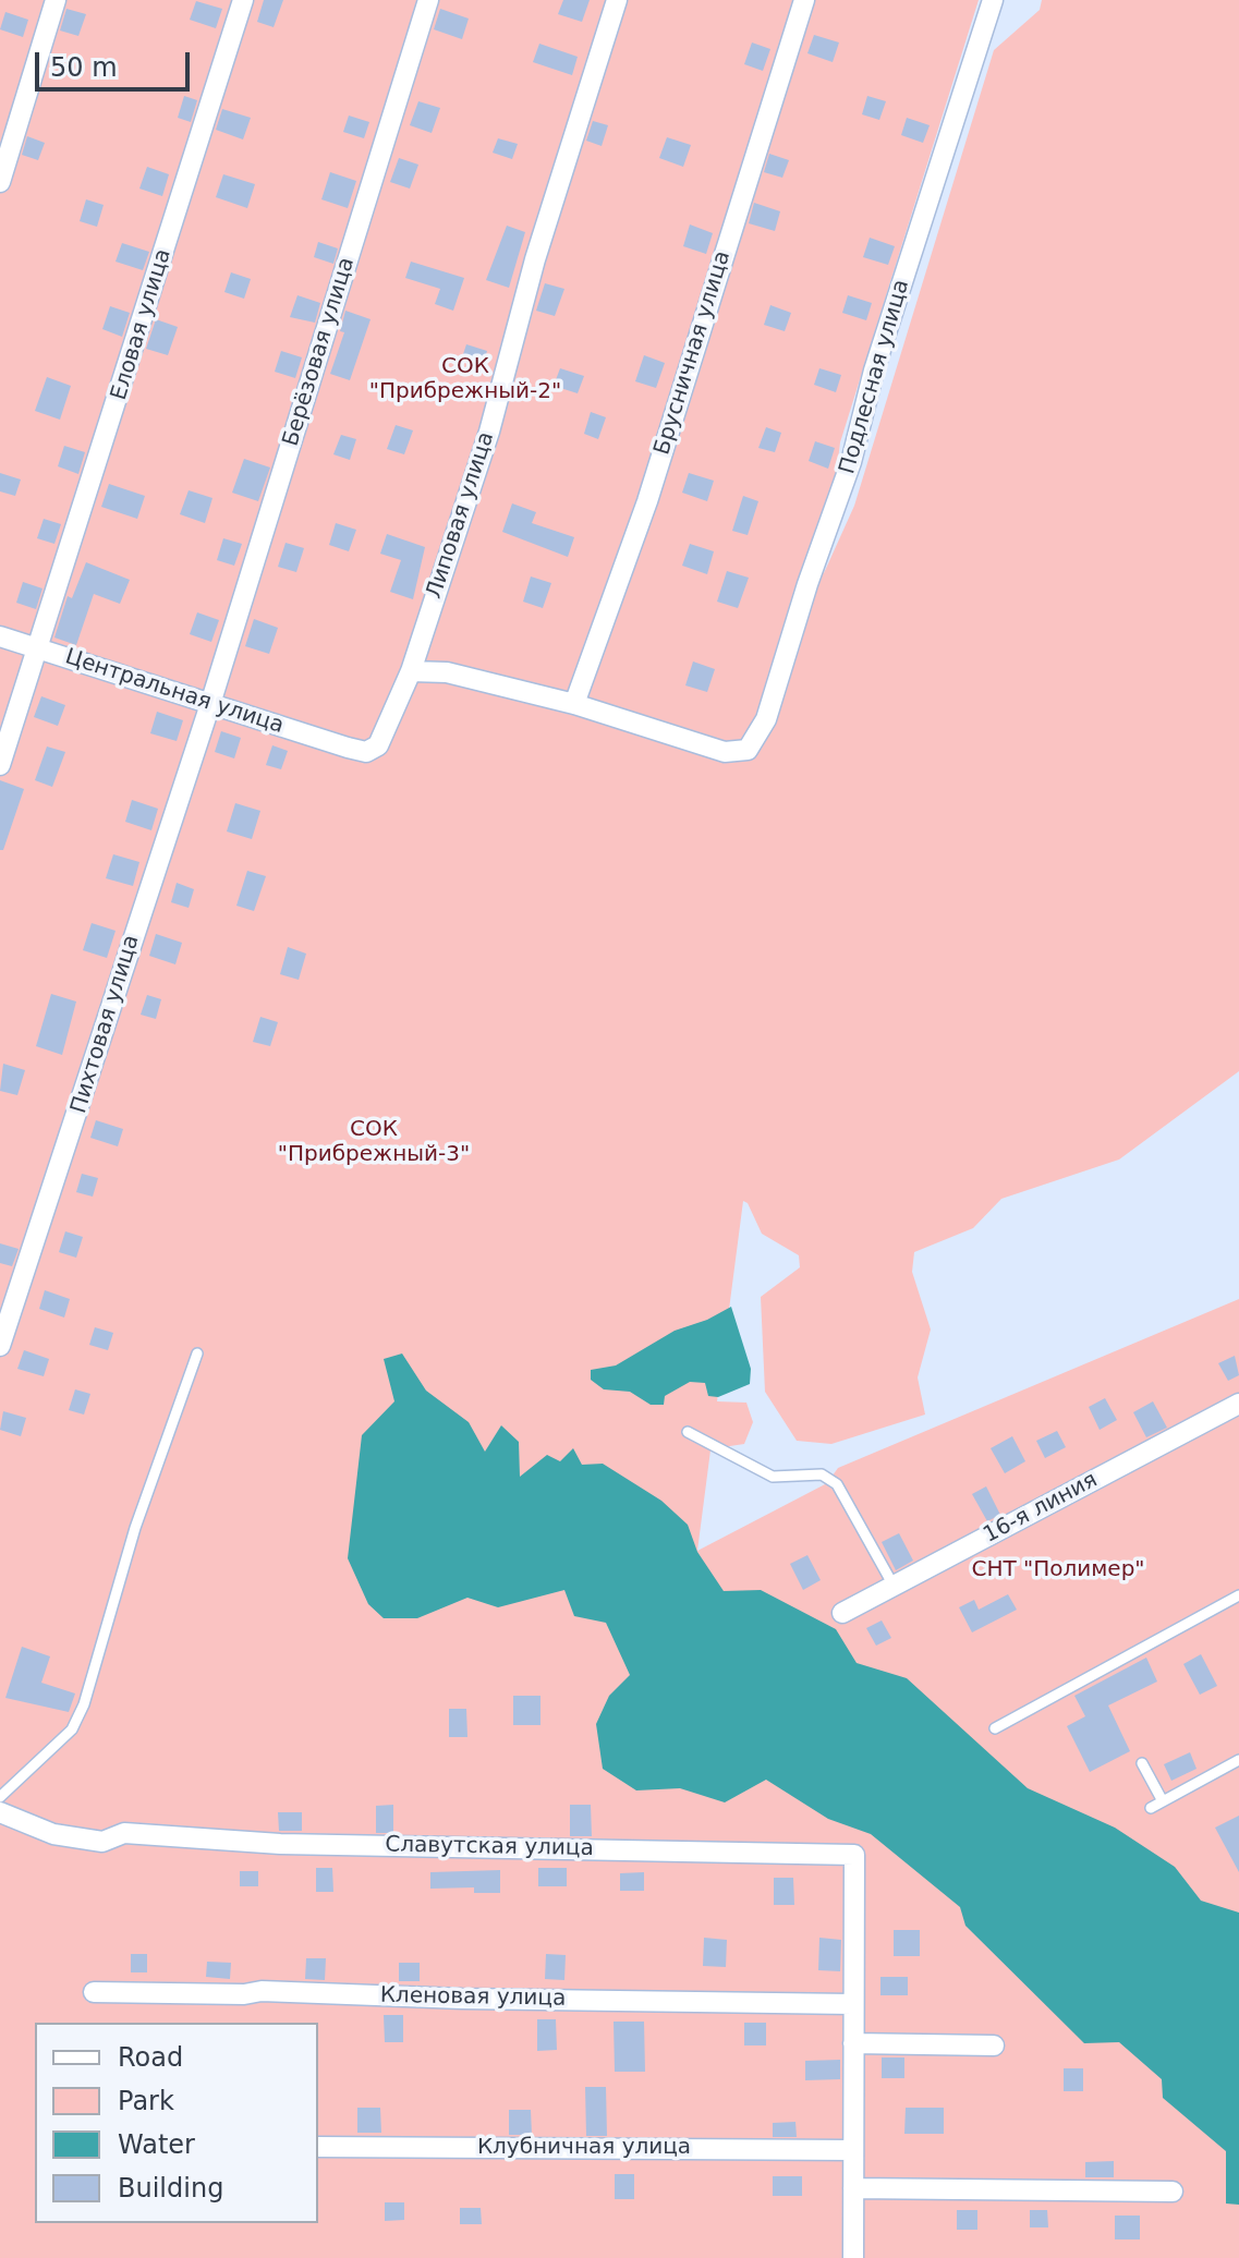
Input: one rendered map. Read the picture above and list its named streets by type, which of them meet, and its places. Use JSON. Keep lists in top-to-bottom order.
{
  "streets": {
    "street": [
      "Еловая улица",
      "Берёзовая улица",
      "Брусничная улица",
      "Подлесная улица",
      "Липовая улица",
      "Центральная улица",
      "Пихтовая улица",
      "16-я линия",
      "Славутская улица",
      "Кленовая улица",
      "Клубничная улица"
    ]
  },
  "crossings": [
    ["Еловая улица", "Центральная улица"],
    ["Берёзовая улица", "Центральная улица"],
    ["Берёзовая улица", "Пихтовая улица"],
    ["Брусничная улица", "Подлесная улица"],
    ["Липовая улица", "Центральная улица"],
    ["Центральная улица", "Пихтовая улица"],
    ["Славутская улица", "Кленовая улица"]
  ],
  "parks": ["СОК \"Прибрежный-2\"", "СОК \"Прибрежный-3\"", "СНТ \"Полимер\""],
  "legend": [
    "Road",
    "Park",
    "Water",
    "Building"
  ],
  "scale_bar": "50 m"
}
